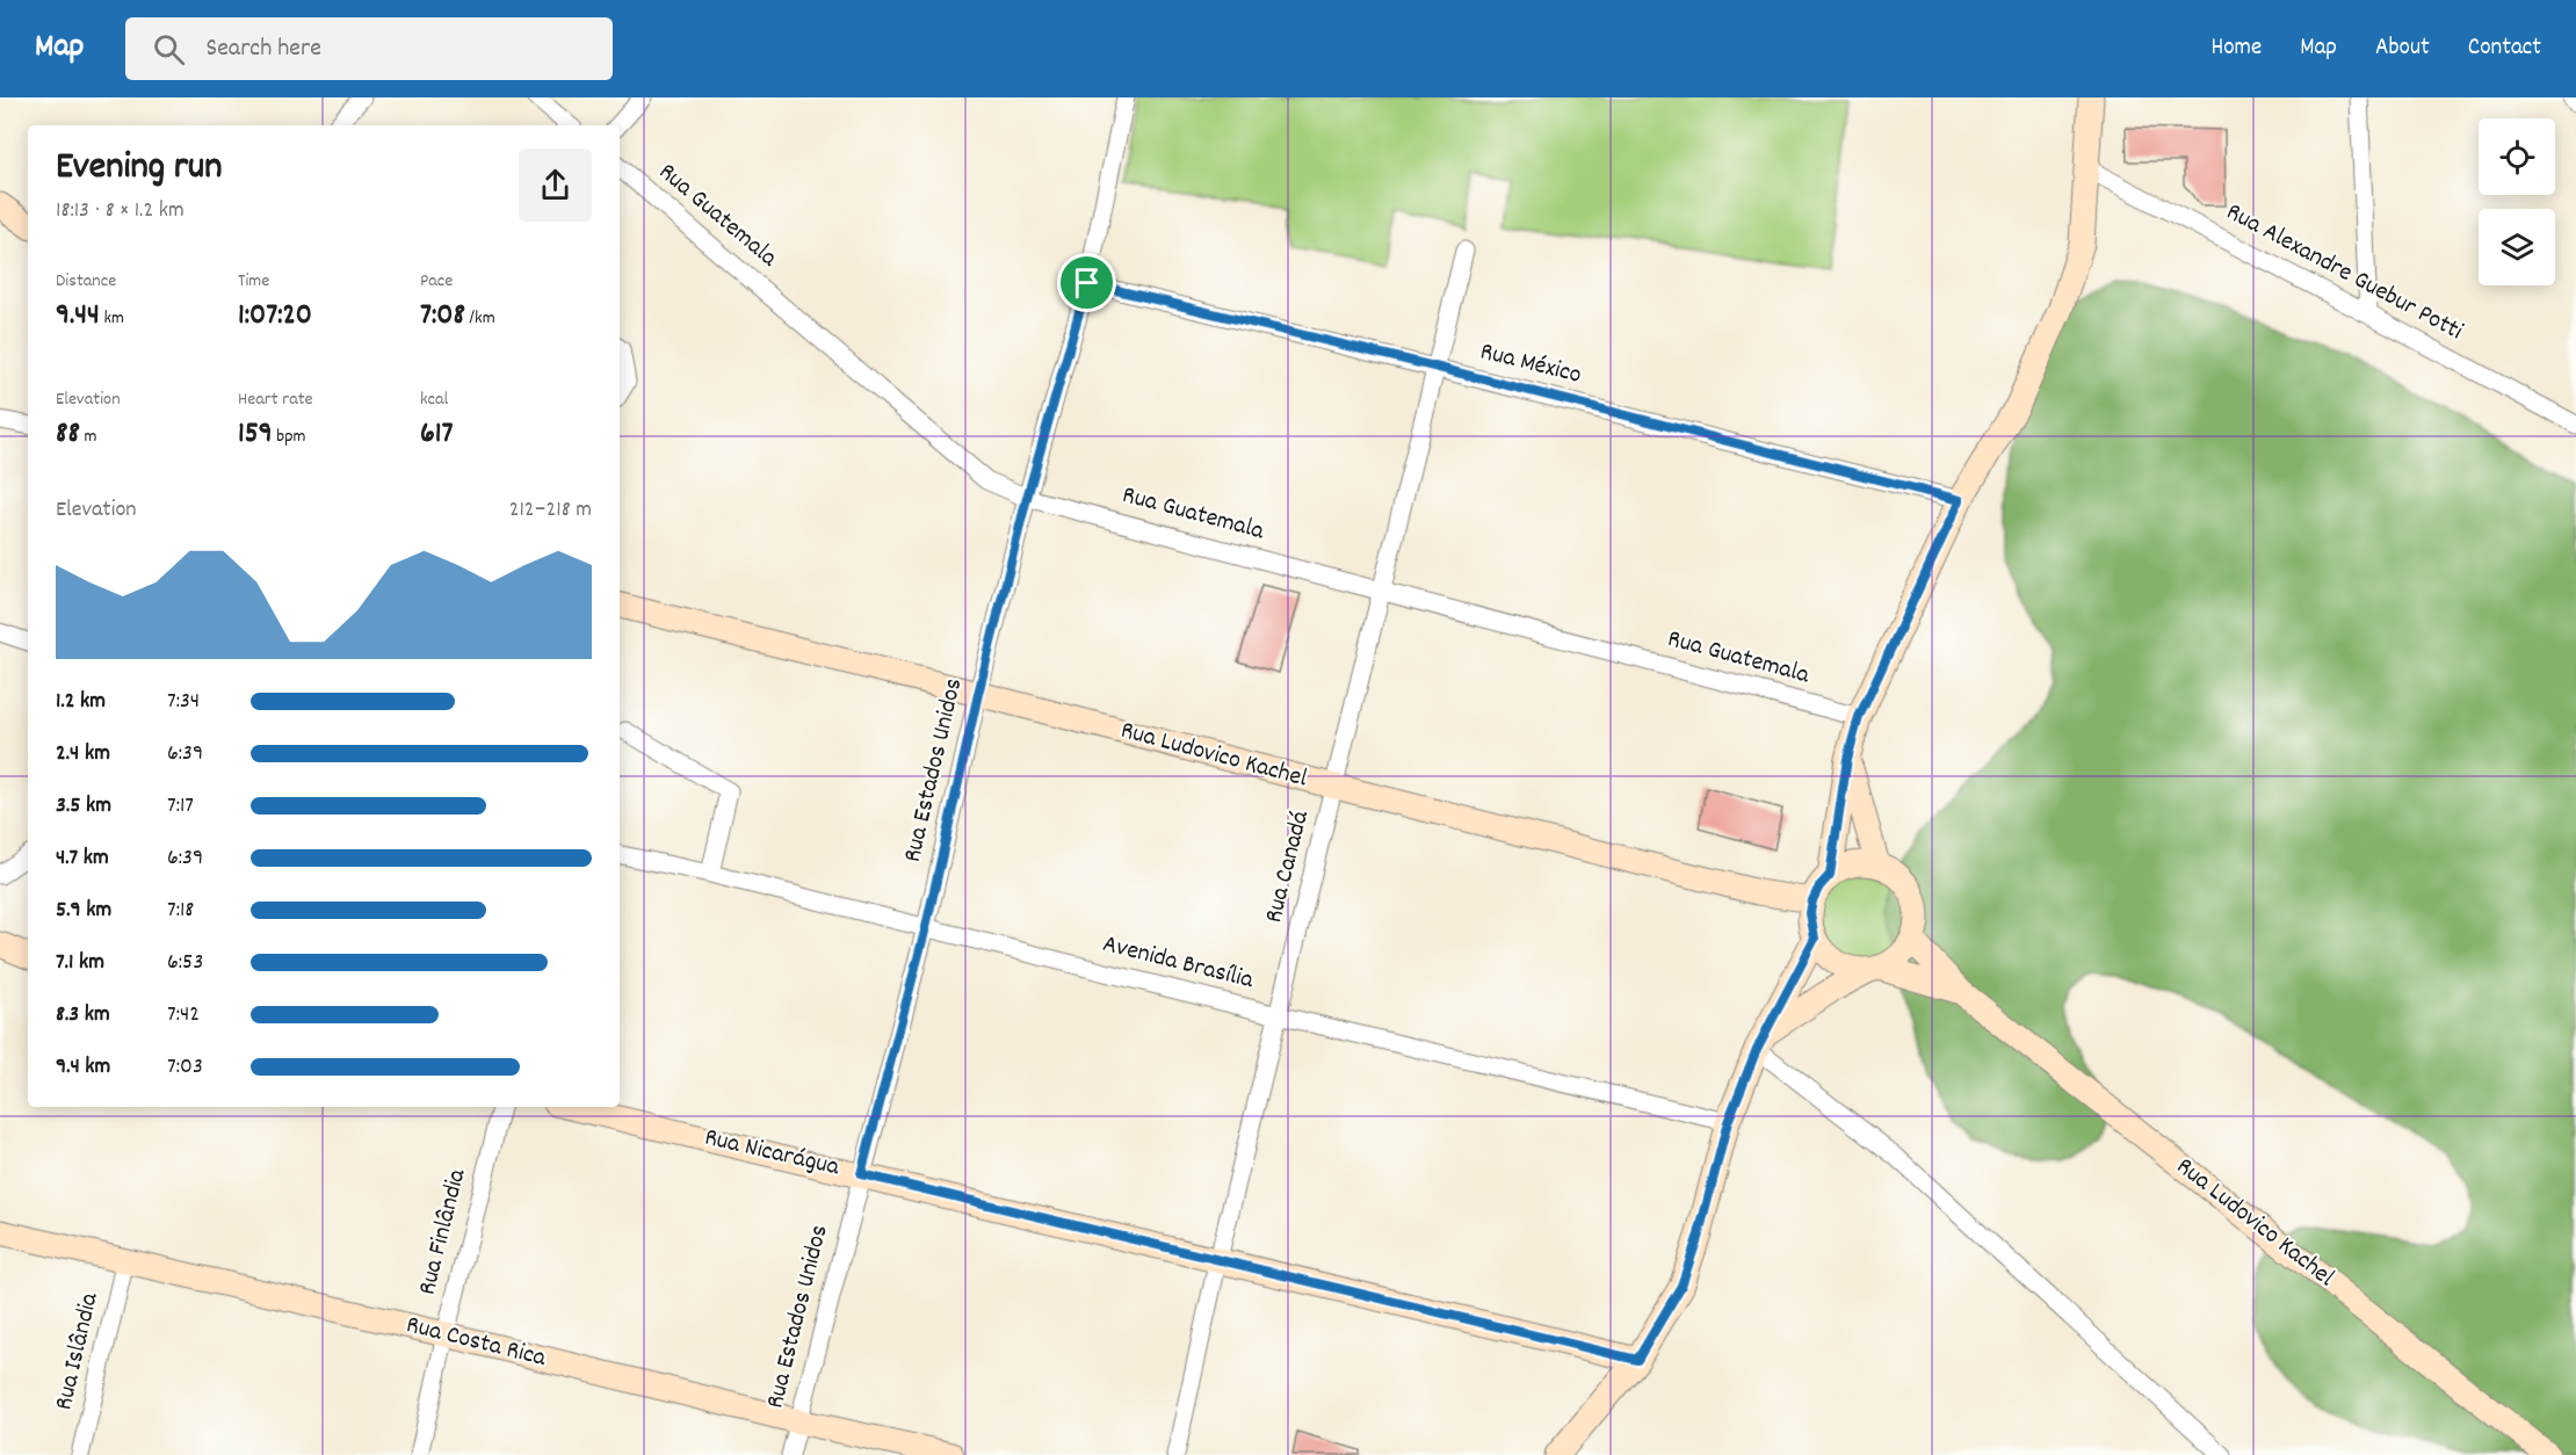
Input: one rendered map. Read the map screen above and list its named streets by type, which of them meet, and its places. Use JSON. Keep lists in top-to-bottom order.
{
  "streets": {
    "main road": ["Rua Ludovico Kachel", "Rua Nicarágua", "Rua Costa Rica"],
    "street": [
      "Rua Guatemala",
      "Rua Alexandre Guebur Potti",
      "Rua México",
      "Rua Estados Unidos",
      "Rua Canadá",
      "Avenida Brasília",
      "Rua Finlândia",
      "Rua Islândia"
    ]
  },
  "crossings": [
    ["Rua Guatemala", "Rua Estados Unidos"],
    ["Rua Guatemala", "Rua Canadá"],
    ["Rua México", "Rua Estados Unidos"],
    ["Rua México", "Rua Canadá"],
    ["Rua Ludovico Kachel", "Rua Estados Unidos"],
    ["Rua Ludovico Kachel", "Rua Canadá"],
    ["Rua Estados Unidos", "Avenida Brasília"],
    ["Rua Estados Unidos", "Rua Nicarágua"],
    ["Rua Estados Unidos", "Rua Costa Rica"],
    ["Rua Canadá", "Avenida Brasília"],
    ["Rua Canadá", "Rua Nicarágua"],
    ["Rua Finlândia", "Rua Costa Rica"],
    ["Rua Costa Rica", "Rua Islândia"]
  ],
  "page": {
    "header": "Map",
    "search": "Search here",
    "nav": [
      "Home",
      "Map",
      "About",
      "Contact"
    ],
    "heading": ["Evening run", "18:13 · 8 × 1.2 km"],
    "stats": [
      ["Distance", "9.44 km"],
      ["Time", "1:07:20"],
      ["Pace", "7:08 /km"],
      ["Elevation", "88 m"],
      ["Heart rate", "159 bpm"],
      ["kcal", "617"]
    ],
    "chart": ["Elevation", "212–218 m"],
    "list": [
      {
        "name": "1.2 km",
        "note": "7:34"
      },
      {
        "name": "2.4 km",
        "note": "6:39"
      },
      {
        "name": "3.5 km",
        "note": "7:17"
      },
      {
        "name": "4.7 km",
        "note": "6:39"
      },
      {
        "name": "5.9 km",
        "note": "7:18"
      },
      {
        "name": "7.1 km",
        "note": "6:53"
      },
      {
        "name": "8.3 km",
        "note": "7:42"
      },
      {
        "name": "9.4 km",
        "note": "7:03"
      }
    ]
  }
}
